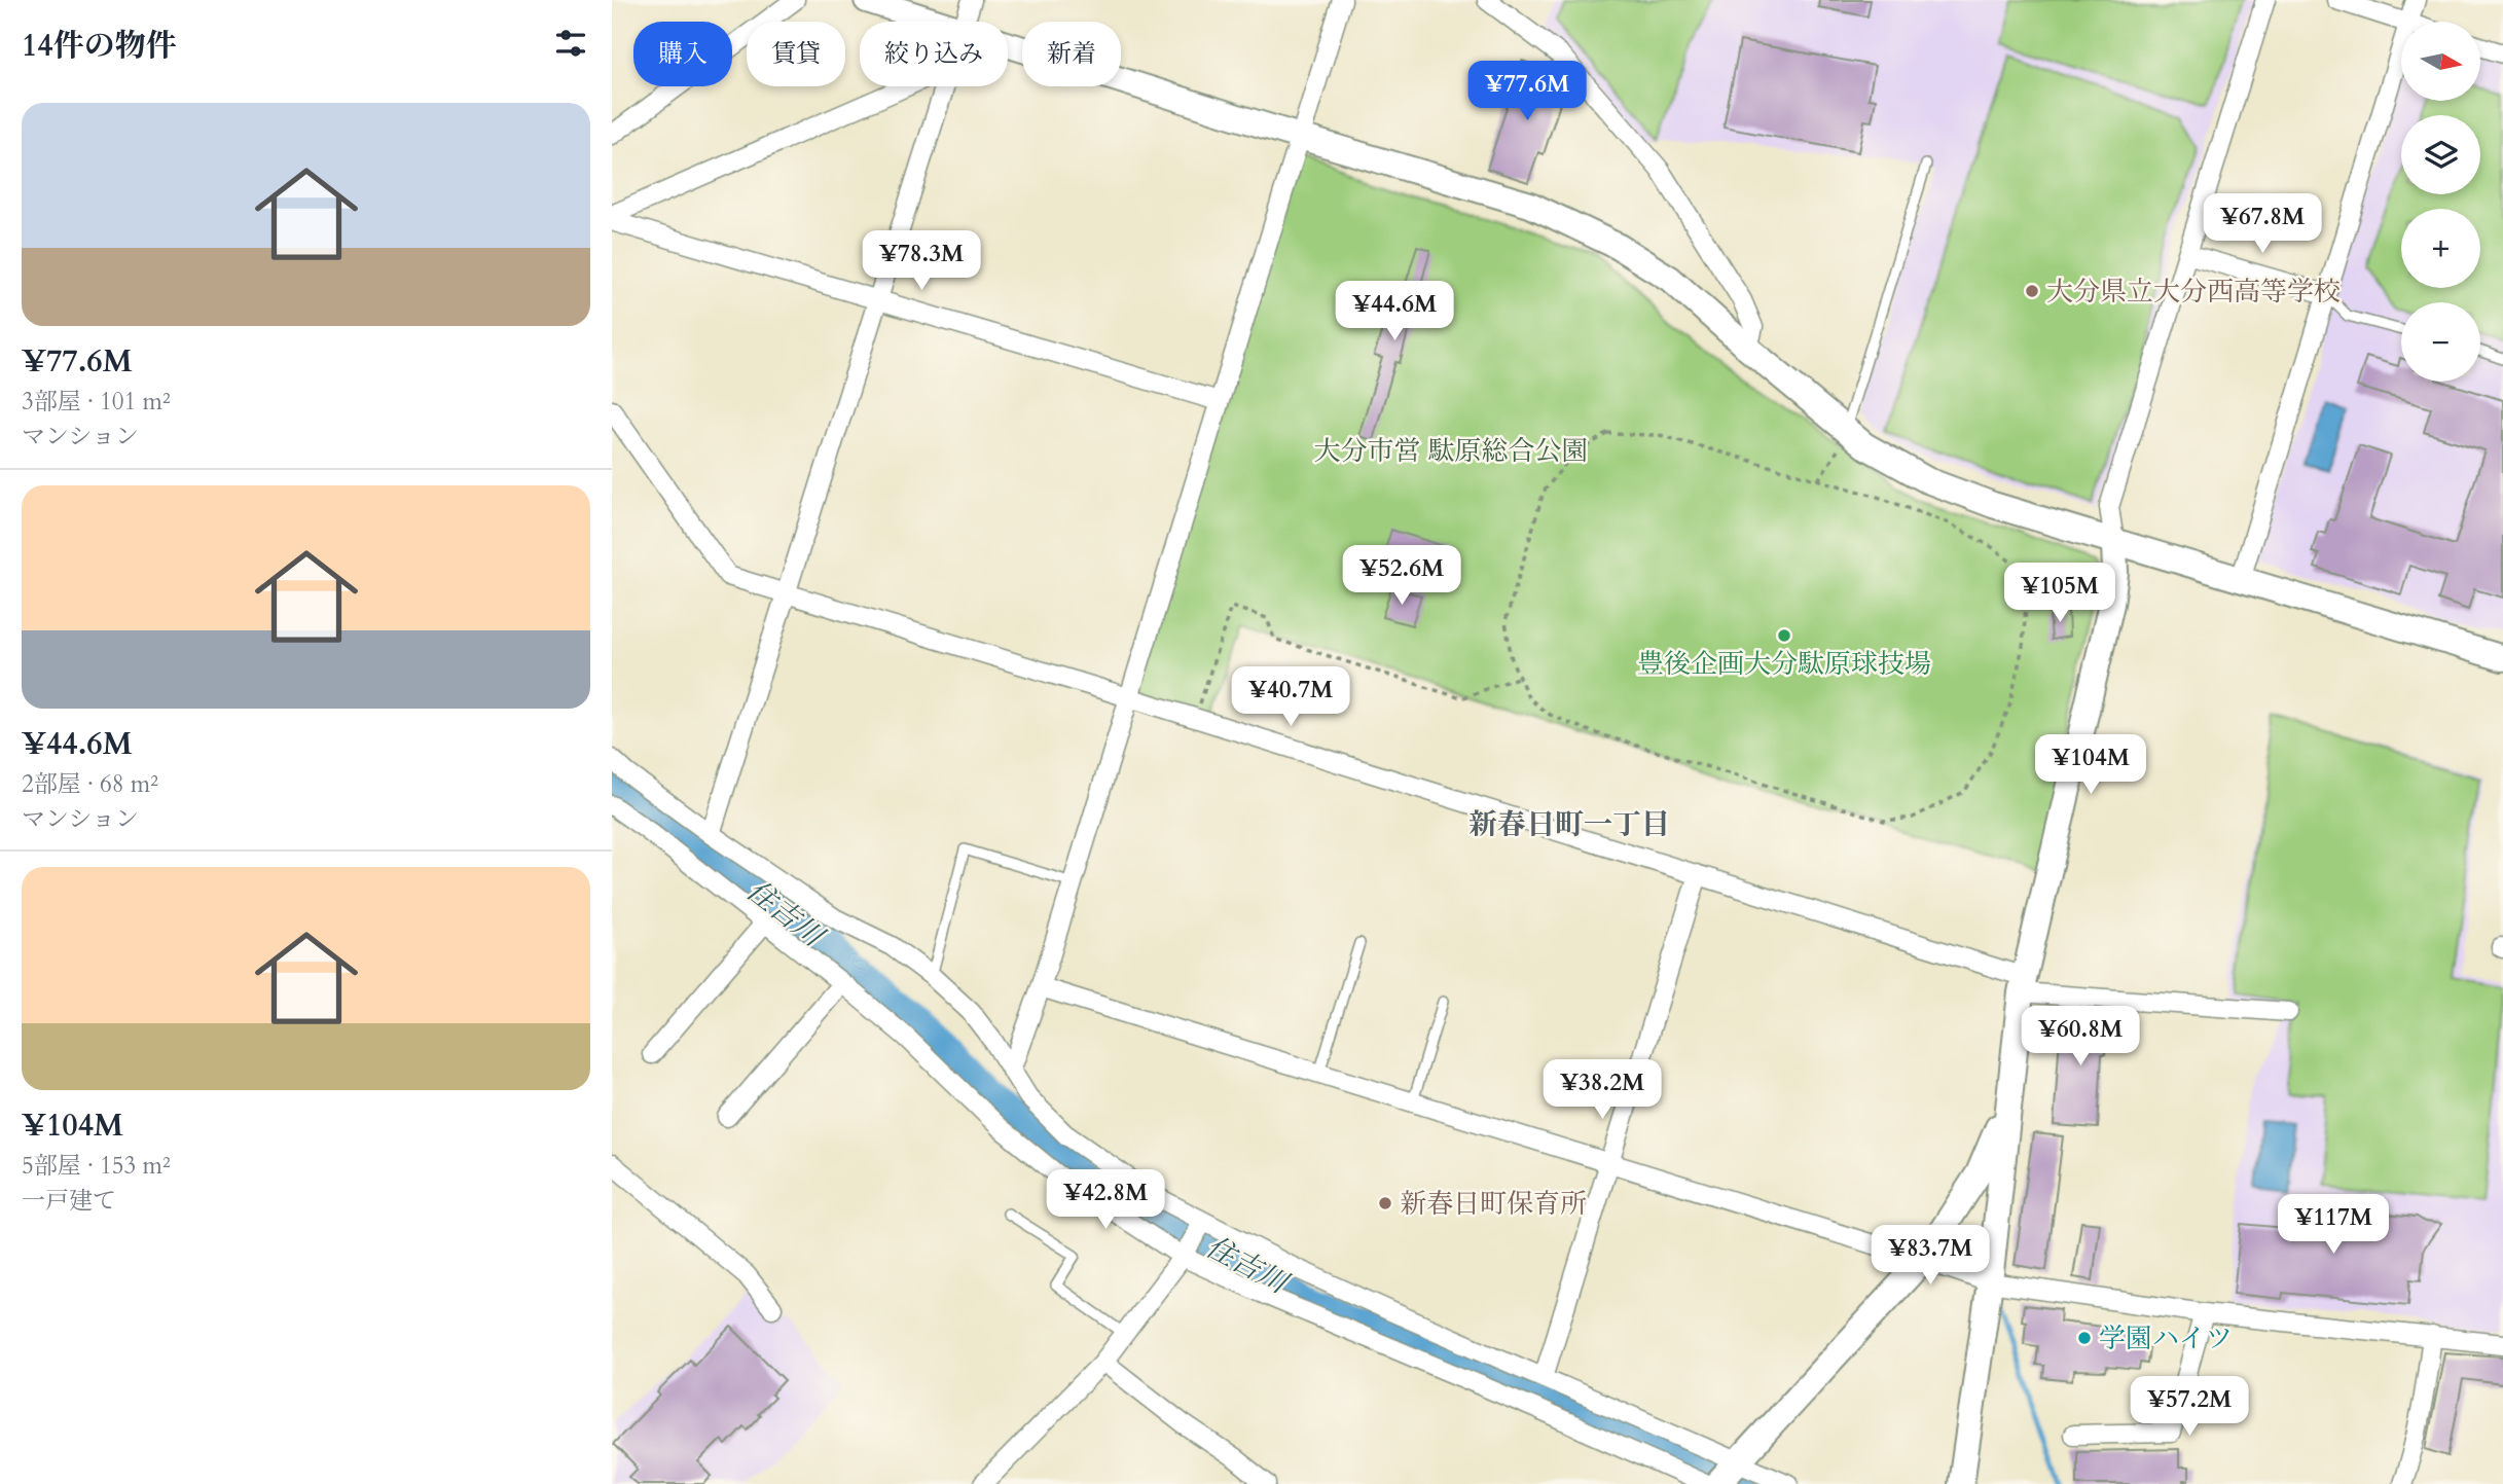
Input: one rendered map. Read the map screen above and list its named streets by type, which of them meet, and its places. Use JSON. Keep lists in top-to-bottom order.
{
  "districts": ["新春日町一丁目"],
  "water": ["住吉川"],
  "parks": ["大分市営 駄原総合公園"],
  "places": [
    "大分県立大分西高等学校",
    "豊後企画大分駄原球技場",
    "新春日町保育所",
    "学園ハイツ"
  ],
  "north": "right",
  "page": {
    "heading": "14件の物件",
    "map_buttons": ["+", "−"],
    "chip": [
      "購入",
      "賃貸",
      "絞り込み",
      "新着"
    ],
    "price": [
      "¥77.6M",
      "¥67.8M",
      "¥78.3M",
      "¥44.6M",
      "¥52.6M",
      "¥105M",
      "¥40.7M",
      "¥104M",
      "¥60.8M",
      "¥38.2M",
      "¥42.8M",
      "¥117M",
      "¥83.7M",
      "¥57.2M"
    ],
    "list": [
      {
        "name": "¥77.6M",
        "note": "3部屋 · 101 m² · マンション"
      },
      {
        "name": "¥44.6M",
        "note": "2部屋 · 68 m² · マンション"
      },
      {
        "name": "¥104M",
        "note": "5部屋 · 153 m² · 一戸建て"
      }
    ]
  }
}
